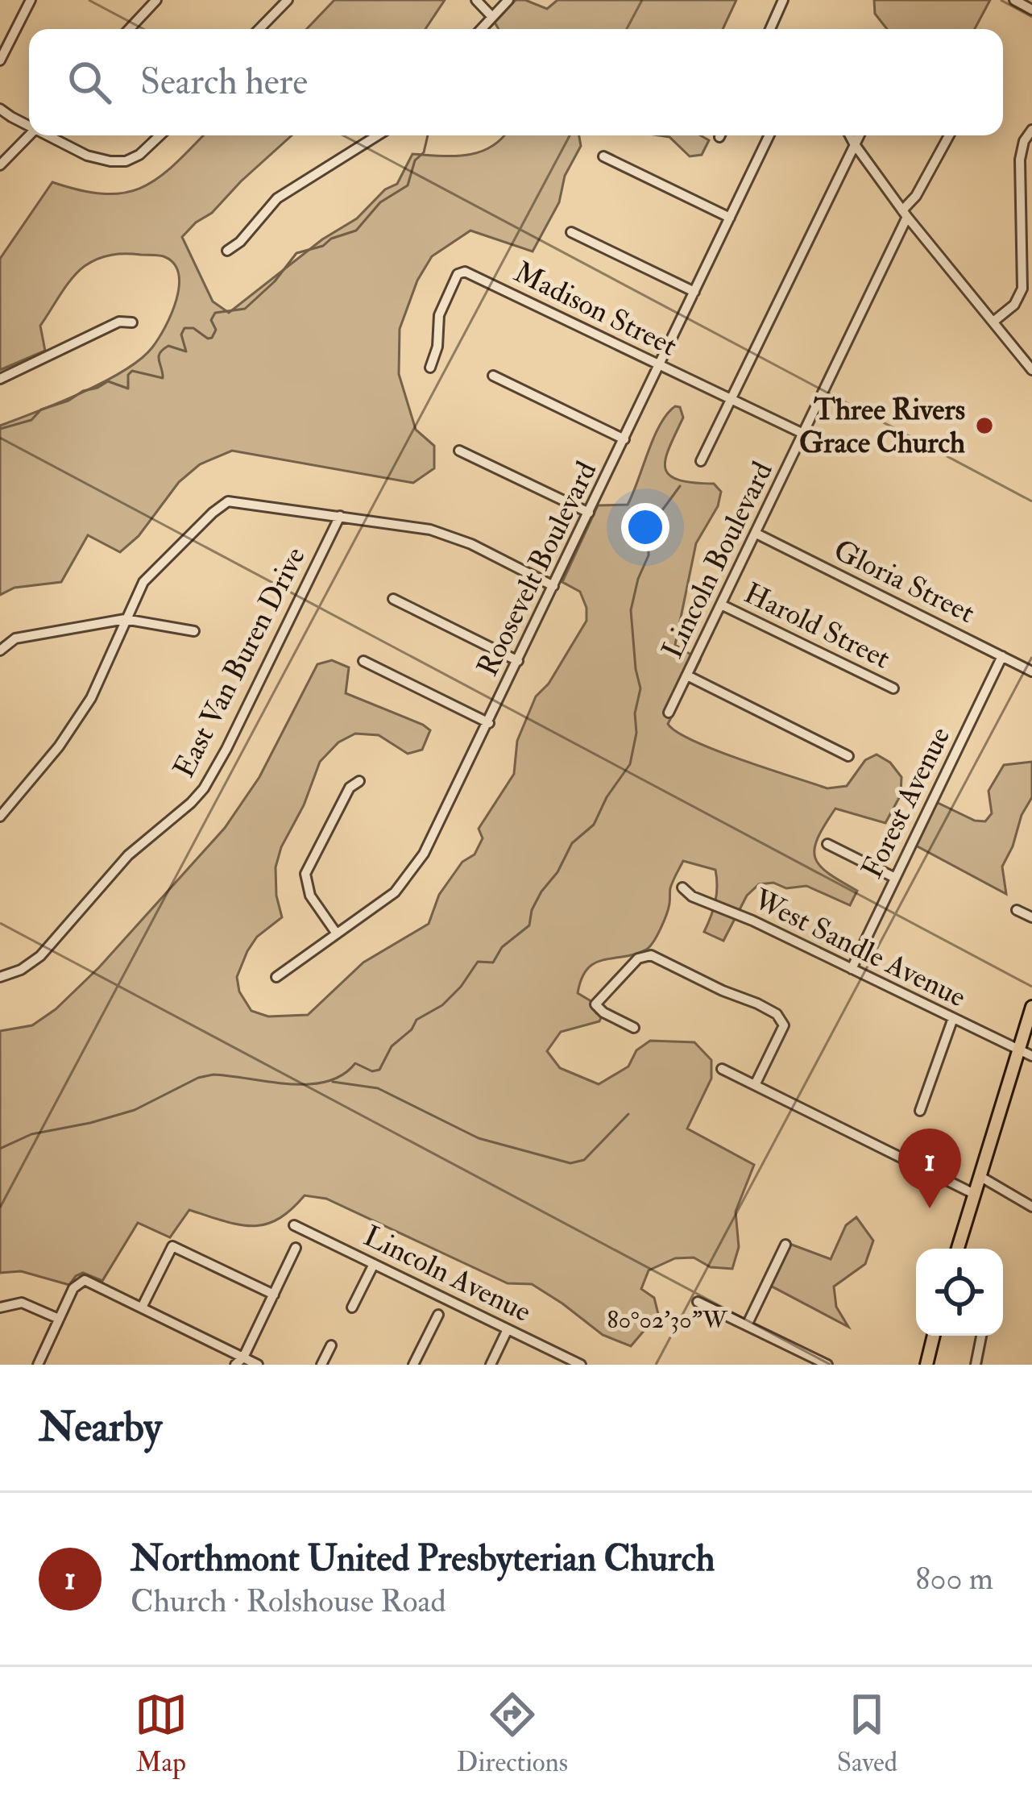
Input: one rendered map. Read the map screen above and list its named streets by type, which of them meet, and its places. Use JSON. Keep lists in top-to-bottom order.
{
  "streets": {
    "street": [
      "Madison Street",
      "Lincoln Boulevard",
      "Roosevelt Boulevard",
      "Gloria Street",
      "Harold Street",
      "East Van Buren Drive",
      "Forest Avenue",
      "West Sandle Avenue",
      "Lincoln Avenue"
    ]
  },
  "crossings": [
    ["Madison Street", "Lincoln Boulevard"],
    ["Madison Street", "Roosevelt Boulevard"],
    ["Lincoln Boulevard", "Gloria Street"],
    ["Lincoln Boulevard", "Harold Street"],
    ["Gloria Street", "Forest Avenue"],
    ["Forest Avenue", "West Sandle Avenue"]
  ],
  "places": ["Three Rivers Grace Church"],
  "page": {
    "search": "Search here",
    "pins": "1",
    "heading": "Nearby",
    "list": [
      {
        "mark": "1",
        "name": "Northmont United Presbyterian Church",
        "note": "Church · Rolshouse Road",
        "value": "800 m"
      }
    ],
    "nav": ["Map", "Directions", "Saved"]
  },
  "coordinates": ["80°02'30\"W"]
}
